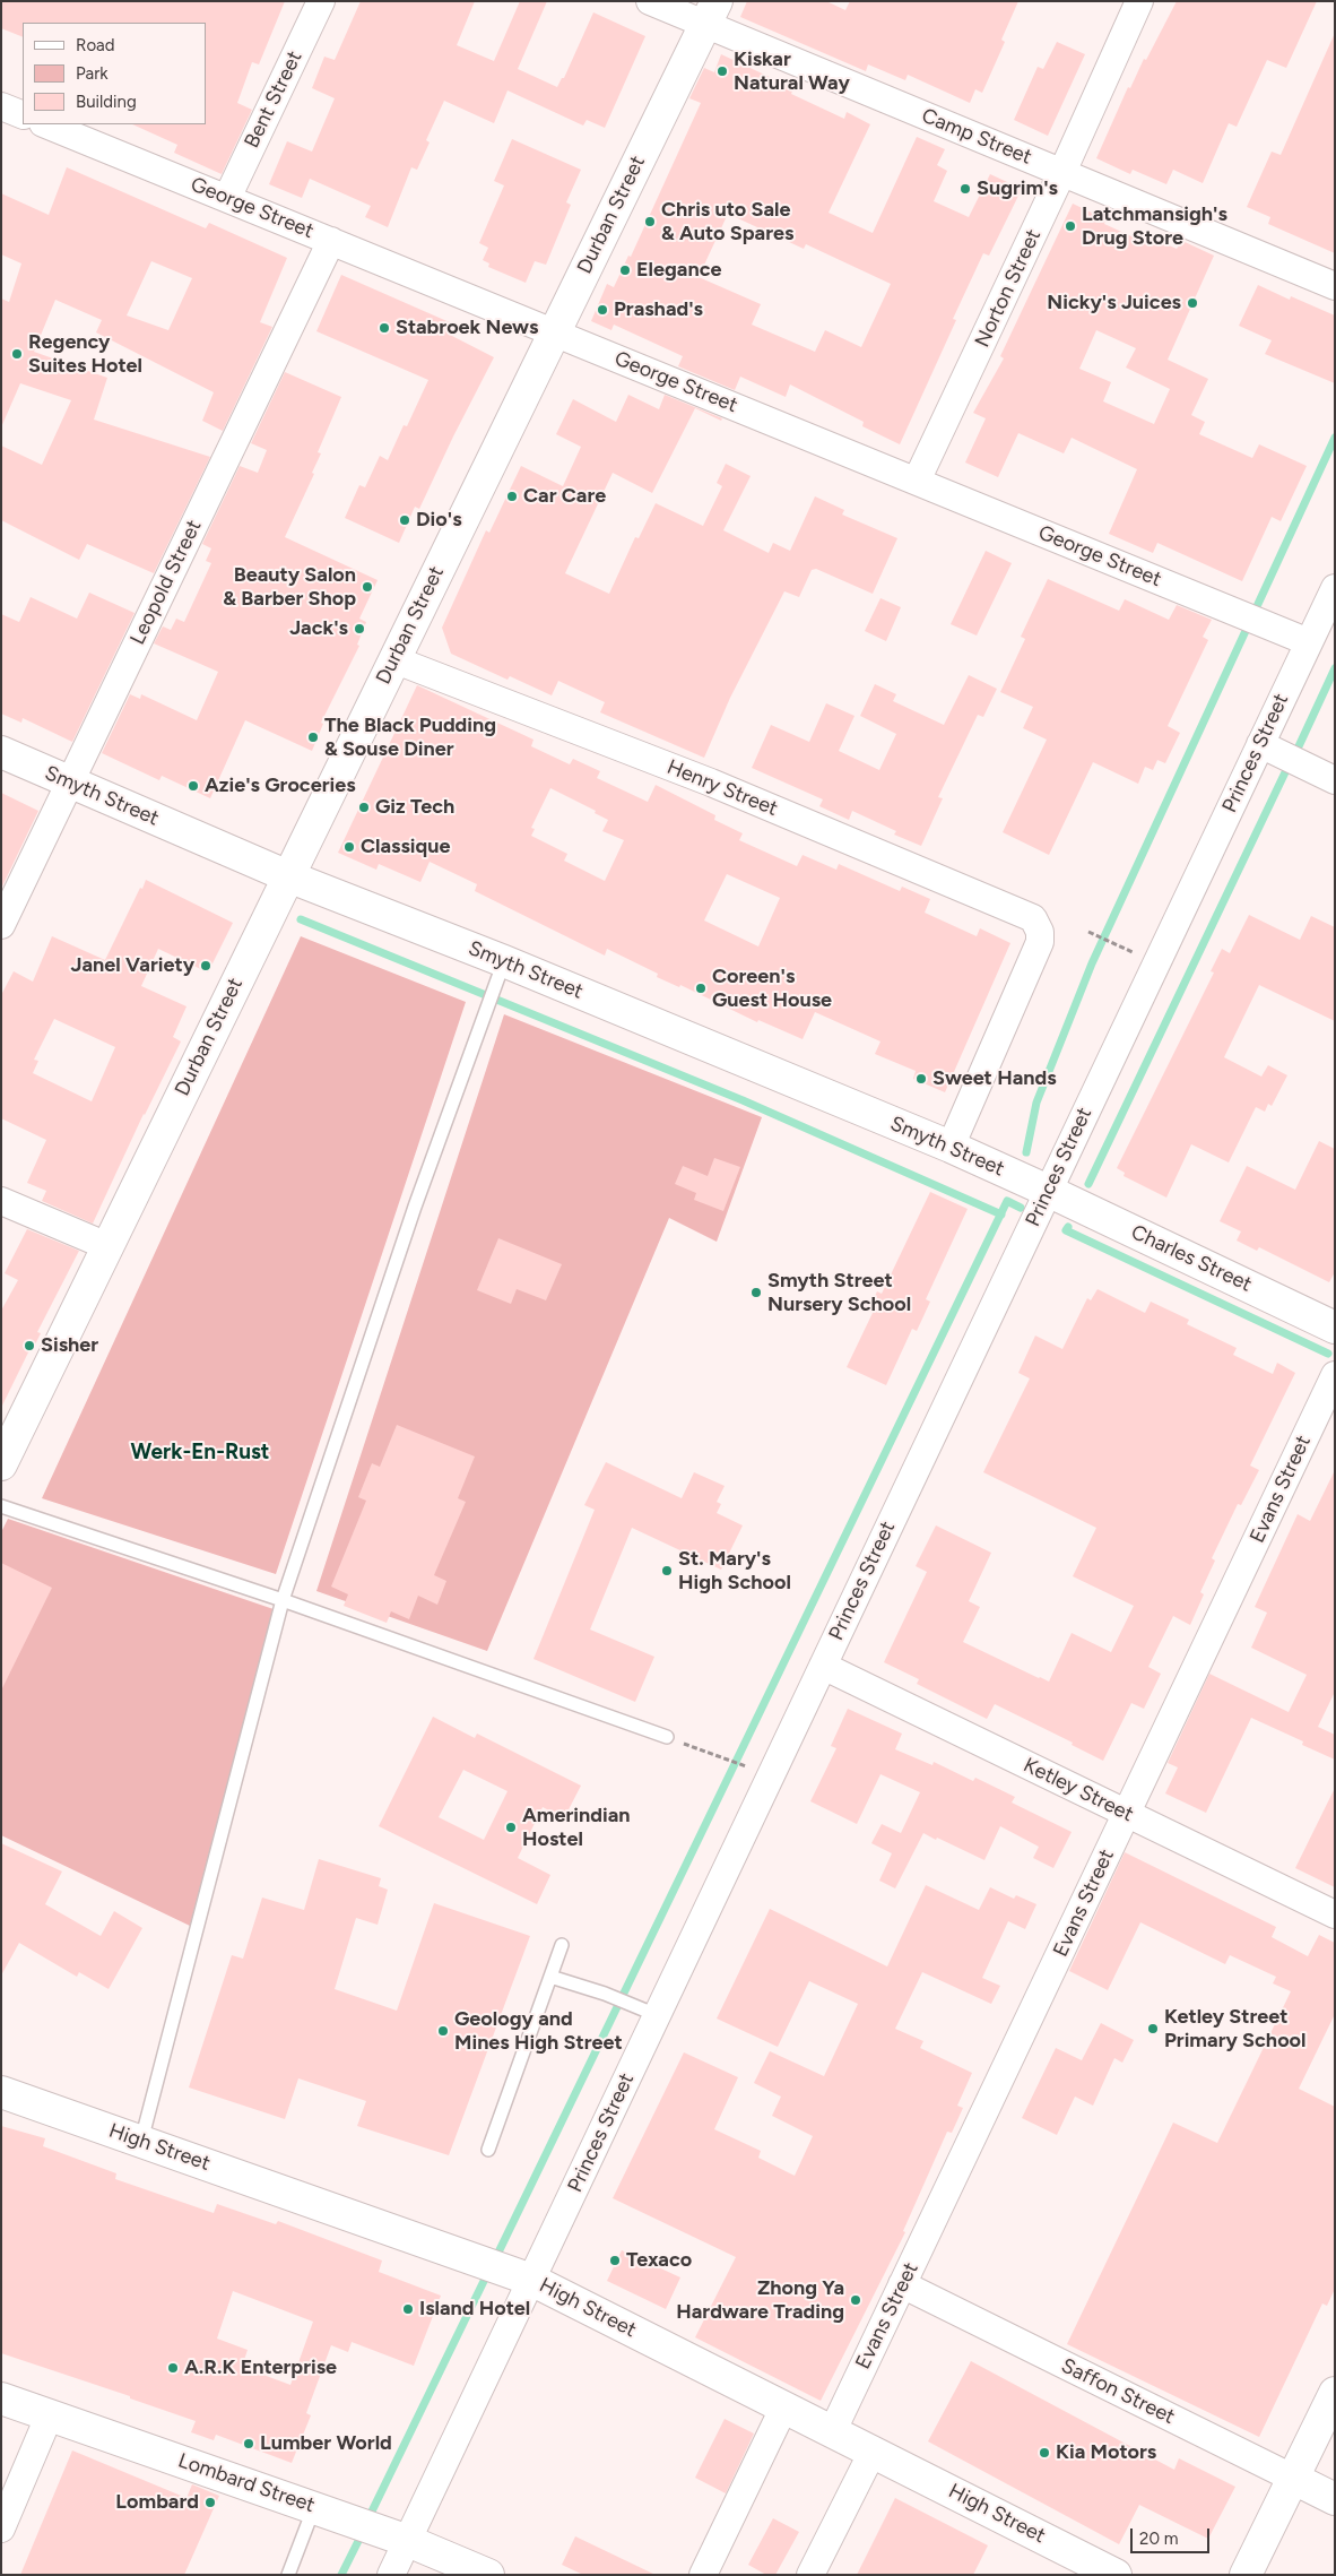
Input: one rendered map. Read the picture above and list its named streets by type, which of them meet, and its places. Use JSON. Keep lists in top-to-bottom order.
{
  "streets": {
    "main road": [
      "Durban Street",
      "Smyth Street",
      "Charles Street",
      "High Street",
      "Saffon Street",
      "Lombard Street"
    ],
    "street": [
      "Bent Street",
      "Camp Street",
      "George Street",
      "Norton Street",
      "Leopold Street",
      "Princes Street",
      "Henry Street",
      "Evans Street",
      "Ketley Street"
    ]
  },
  "crossings": [
    ["Bent Street", "George Street"],
    ["Camp Street", "Durban Street"],
    ["Camp Street", "Norton Street"],
    ["George Street", "Durban Street"],
    ["George Street", "Norton Street"],
    ["George Street", "Leopold Street"],
    ["George Street", "Princes Street"],
    ["Durban Street", "Henry Street"],
    ["Durban Street", "Smyth Street"],
    ["Leopold Street", "Smyth Street"],
    ["Princes Street", "Smyth Street"],
    ["Princes Street", "Charles Street"],
    ["Princes Street", "Ketley Street"],
    ["Princes Street", "High Street"],
    ["Princes Street", "Lombard Street"],
    ["Henry Street", "Smyth Street"],
    ["Smyth Street", "Charles Street"],
    ["Evans Street", "Ketley Street"],
    ["Evans Street", "High Street"],
    ["Evans Street", "Saffon Street"]
  ],
  "districts": ["Werk-En-Rust"],
  "places": [
    "Kiskar Natural Way",
    "Sugrim's",
    "Chris uto Sale & Auto Spares",
    "Latchmansigh's Drug Store",
    "Elegance",
    "Nicky's Juices",
    "Prashad's",
    "Stabroek News",
    "Regency Suites Hotel",
    "Car Care",
    "Dio's",
    "Beauty Salon & Barber Shop",
    "Jack's",
    "The Black Pudding & Souse Diner",
    "Azie's Groceries",
    "Giz Tech",
    "Classique",
    "Janel Variety",
    "Coreen's Guest House",
    "Sweet Hands",
    "Smyth Street Nursery School",
    "Sisher",
    "St. Mary's High School",
    "Amerindian Hostel",
    "Ketley Street Primary School",
    "Geology and Mines High Street",
    "Texaco",
    "Zhong Ya Hardware Trading",
    "Island Hotel",
    "A.R.K Enterprise",
    "Lumber World",
    "Kia Motors",
    "Lombard"
  ],
  "legend": ["Road", "Park", "Building"],
  "scale_bar": "20 m"
}
